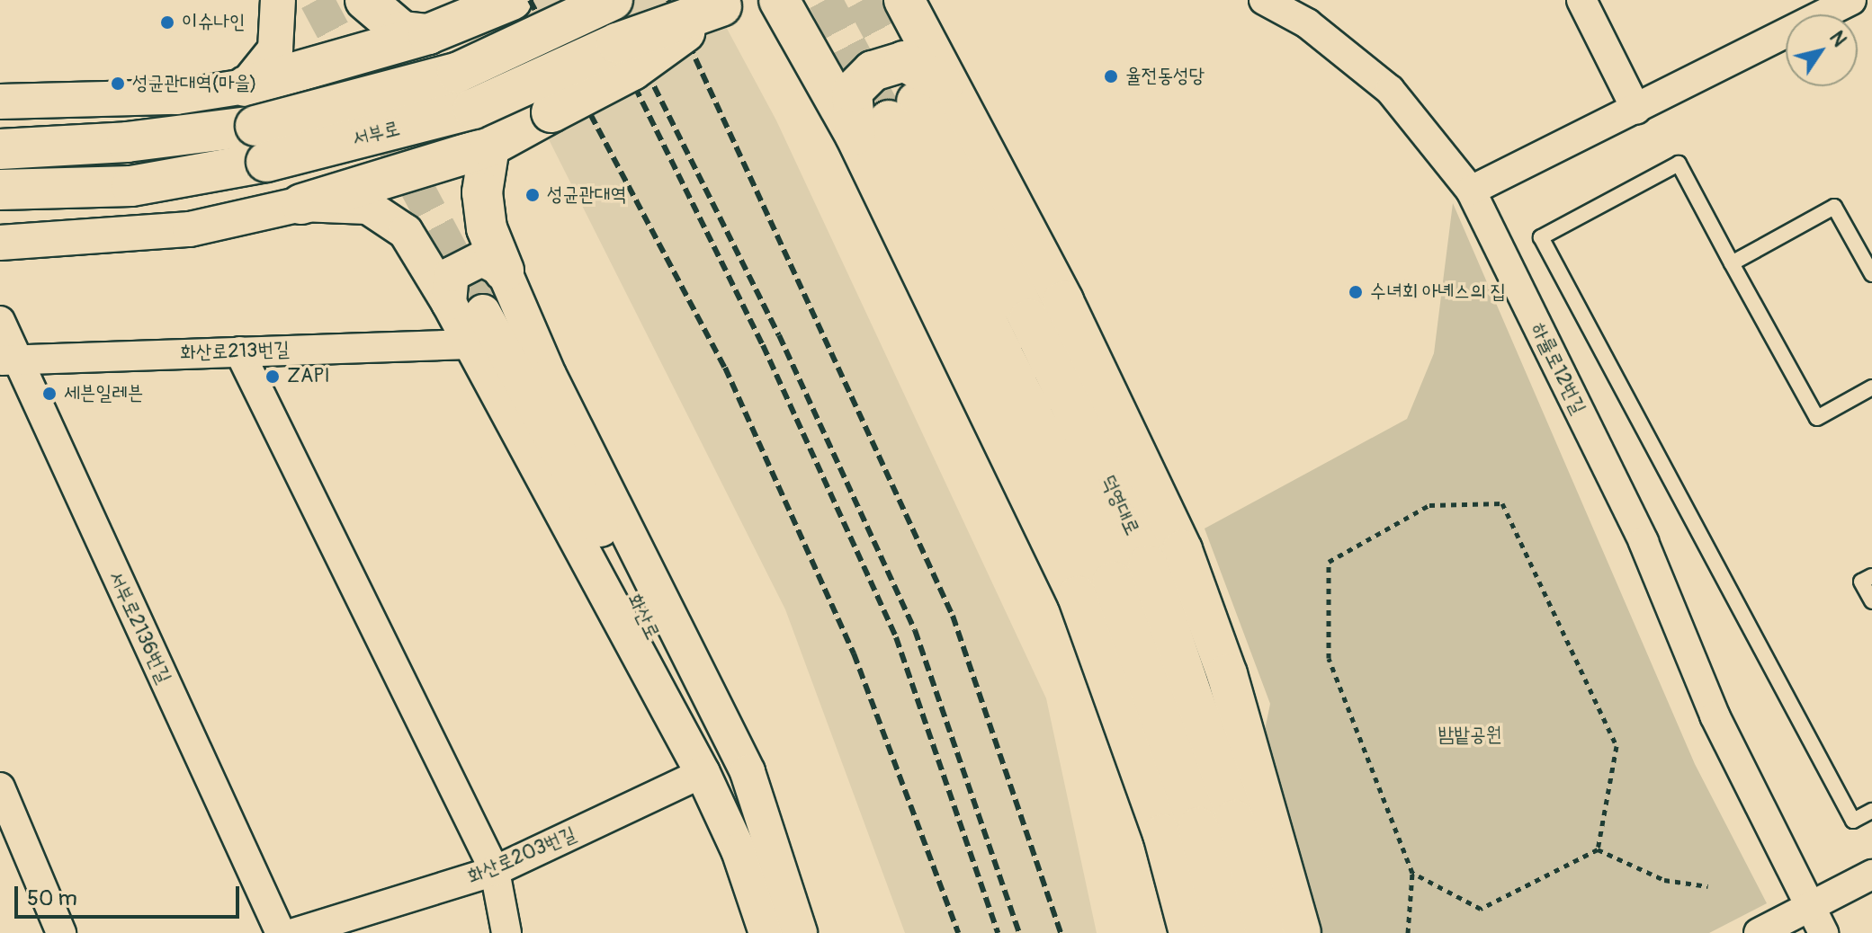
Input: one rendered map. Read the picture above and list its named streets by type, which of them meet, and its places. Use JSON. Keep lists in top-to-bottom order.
{
  "streets": {
    "main road": ["서부로", "덕영대로"],
    "street": [
      "화산로213번길",
      "하률로12번길",
      "화산로",
      "서부로2136번길",
      "화산로203번길"
    ]
  },
  "crossings": [
    ["화산로213번길", "서부로2136번길"]
  ],
  "parks": ["밤밭공원"],
  "places": [
    "이슈나인",
    "율전동성당",
    "성균관대역(마을)",
    "성균관대역",
    "수녀회 아녜스의 집",
    "ZAPI",
    "세븐일레븐"
  ],
  "scale_bar": "50 m",
  "north": "top right"
}
